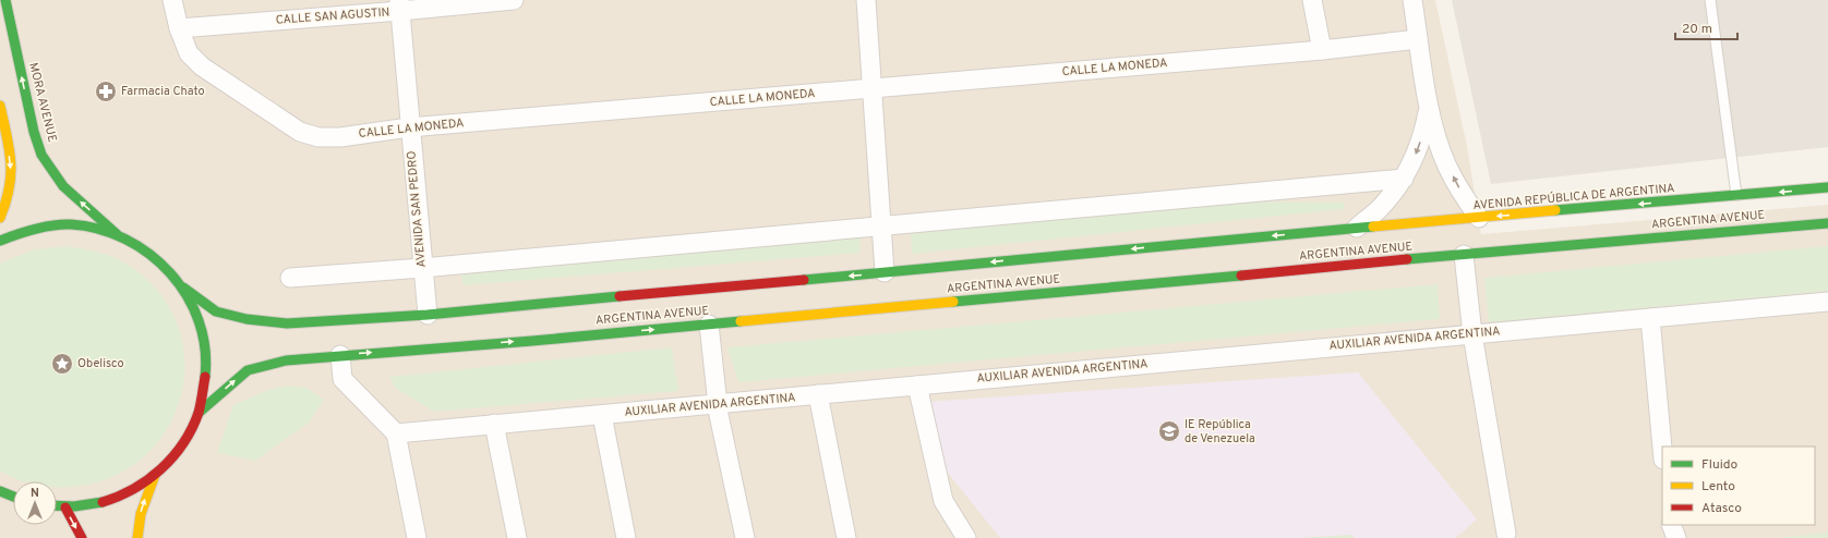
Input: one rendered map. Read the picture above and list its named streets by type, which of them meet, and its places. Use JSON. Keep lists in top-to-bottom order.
{
  "streets": {
    "main road": ["MORA AVENUE", "AVENIDA REPÚBLICA DE ARGENTINA", "ARGENTINA AVENUE"],
    "street": [
      "CALLE SAN AGUSTIN",
      "CALLE LA MONEDA",
      "AVENIDA SAN PEDRO",
      "AUXILIAR AVENIDA ARGENTINA"
    ]
  },
  "crossings": [
    ["CALLE SAN AGUSTIN", "CALLE LA MONEDA"],
    ["CALLE SAN AGUSTIN", "AVENIDA SAN PEDRO"],
    ["CALLE LA MONEDA", "AVENIDA SAN PEDRO"],
    ["AVENIDA REPÚBLICA DE ARGENTINA", "ARGENTINA AVENUE"],
    ["AVENIDA SAN PEDRO", "ARGENTINA AVENUE"]
  ],
  "one_way": ["MORA AVENUE", "AVENIDA REPÚBLICA DE ARGENTINA"],
  "places": {
    "pharmacy": ["Farmacia Chato"],
    "place": ["Obelisco"],
    "school or university": ["IE República de Venezuela"]
  },
  "legend": ["Fluido", "Lento", "Atasco"],
  "scale_bar": "20 m",
  "north": "top"
}
